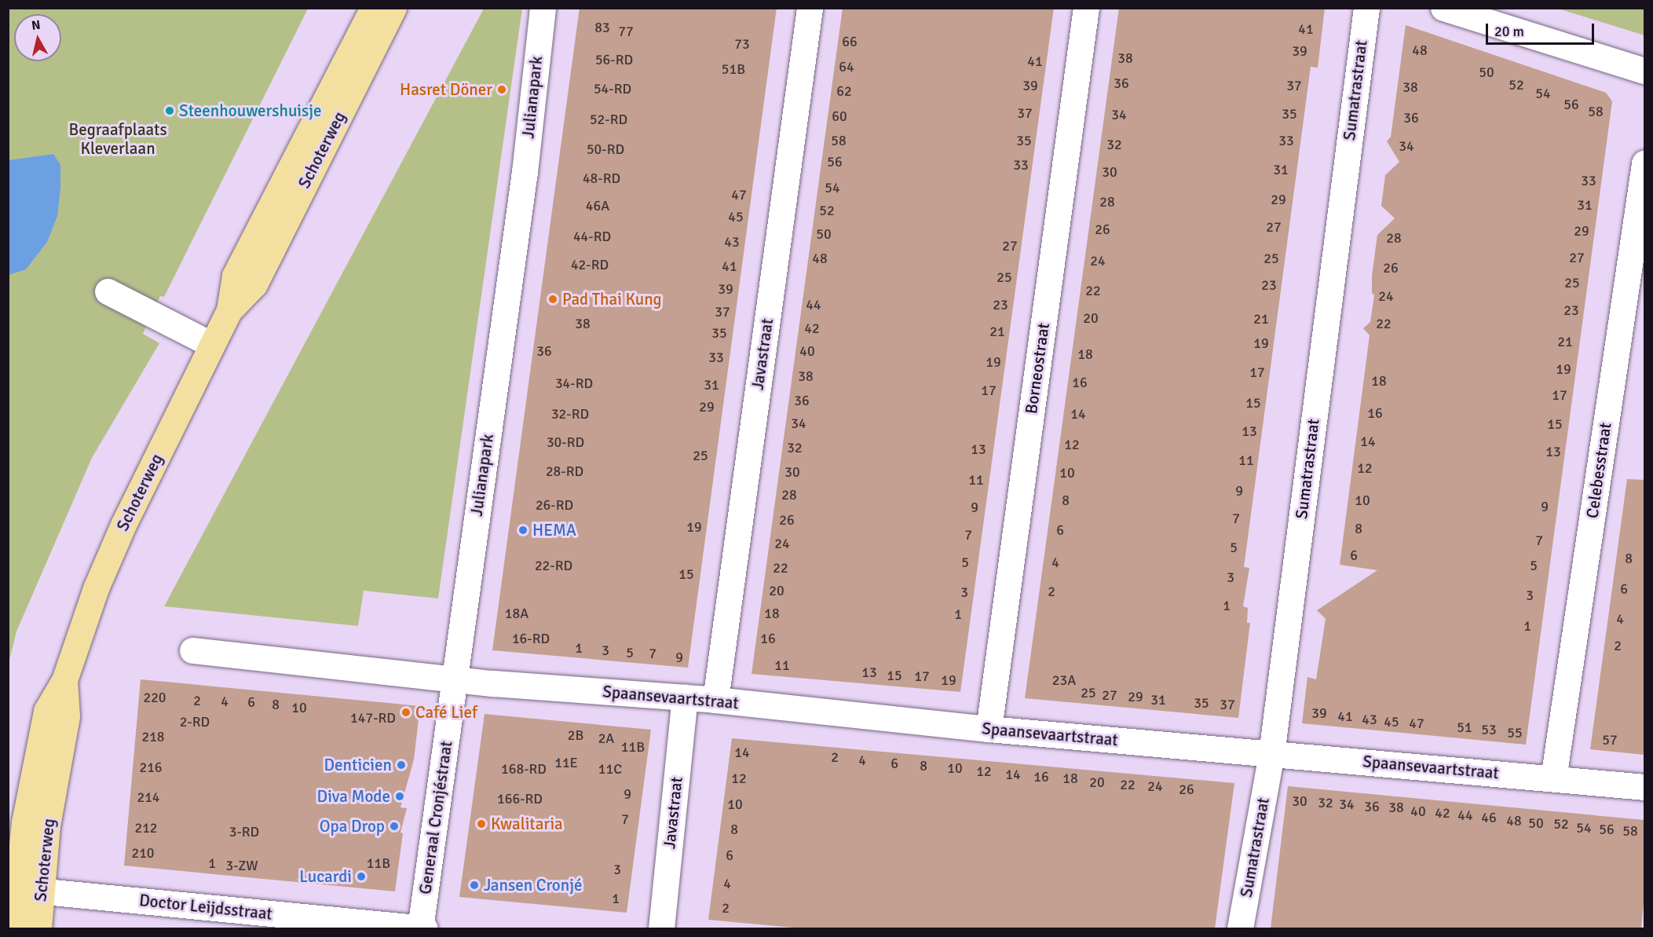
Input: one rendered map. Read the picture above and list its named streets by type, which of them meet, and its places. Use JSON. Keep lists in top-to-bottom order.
{
  "streets": {
    "main road": ["Schoterweg"],
    "street": [
      "Sumatrastraat",
      "Julianapark",
      "Javastraat",
      "Borneostraat",
      "Celebesstraat",
      "Spaansevaartstraat",
      "Generaal Cronjéstraat",
      "Doctor Leijdsstraat"
    ]
  },
  "crossings": [
    ["Sumatrastraat", "Spaansevaartstraat"],
    ["Julianapark", "Spaansevaartstraat"],
    ["Julianapark", "Generaal Cronjéstraat"],
    ["Schoterweg", "Doctor Leijdsstraat"],
    ["Javastraat", "Spaansevaartstraat"],
    ["Borneostraat", "Spaansevaartstraat"],
    ["Celebesstraat", "Spaansevaartstraat"],
    ["Spaansevaartstraat", "Generaal Cronjéstraat"],
    ["Generaal Cronjéstraat", "Doctor Leijdsstraat"]
  ],
  "parks": ["Begraafplaats Kleverlaan"],
  "places": [
    "Hasret Döner",
    "Steenhouwershuisje",
    "Pad Thai Kung",
    "HEMA",
    "Café Lief",
    "Denticien",
    "Diva Mode",
    "Kwalitaria",
    "Opa Drop",
    "Lucardi",
    "Jansen Cronjé"
  ],
  "house_numbers": [
    "83",
    "41",
    "77",
    "66",
    "73",
    "48",
    "39",
    "38",
    "56-RD",
    "41",
    "64",
    "51B",
    "50",
    "36",
    "52",
    "39",
    "37",
    "38",
    "54-RD",
    "62",
    "54",
    "56",
    "58",
    "37",
    "35",
    "34",
    "60",
    "36",
    "52-RD",
    "58",
    "35",
    "33",
    "32",
    "34",
    "50-RD",
    "56",
    "33",
    "31",
    "30",
    "48-RD",
    "33",
    "54",
    "47",
    "29",
    "28",
    "31",
    "46A",
    "52",
    "45",
    "27",
    "26",
    "29",
    "50",
    "44-RD",
    "28",
    "43",
    "27",
    "27",
    "48",
    "25",
    "24",
    "42-RD",
    "41",
    "26",
    "25",
    "25",
    "23",
    "39",
    "22",
    "24",
    "44",
    "23",
    "23",
    "37",
    "20",
    "21",
    "38",
    "22",
    "42",
    "21",
    "35",
    "21",
    "19",
    "36",
    "40",
    "18",
    "33",
    "19",
    "19",
    "17",
    "38",
    "18",
    "16",
    "34-RD",
    "31",
    "17",
    "17",
    "36",
    "15",
    "29",
    "16",
    "32-RD",
    "14",
    "34",
    "15",
    "13",
    "14",
    "30-RD",
    "12",
    "32",
    "13",
    "13",
    "25",
    "11",
    "12",
    "28-RD",
    "30",
    "10",
    "11",
    "9",
    "28",
    "8",
    "10",
    "26-RD",
    "9",
    "9",
    "7",
    "26",
    "19",
    "8",
    "6",
    "7",
    "7",
    "24",
    "5",
    "6",
    "8",
    "5",
    "4",
    "22-RD",
    "5",
    "22",
    "15",
    "3",
    "6",
    "20",
    "2",
    "3",
    "3",
    "1",
    "18A",
    "18",
    "1",
    "4",
    "1",
    "16-RD",
    "16",
    "2",
    "1",
    "3",
    "5",
    "7",
    "9",
    "11",
    "13",
    "15",
    "17",
    "19",
    "23A",
    "25",
    "27",
    "29",
    "220",
    "31",
    "2",
    "4",
    "6",
    "35",
    "8",
    "37",
    "10",
    "39",
    "41",
    "147-RD",
    "43",
    "2-RD",
    "45",
    "47",
    "51",
    "53",
    "55",
    "2B",
    "218",
    "2A",
    "57",
    "11B",
    "14",
    "2",
    "4",
    "11E",
    "6",
    "8",
    "216",
    "10",
    "168-RD",
    "11C",
    "12",
    "14",
    "16",
    "12",
    "18",
    "20",
    "22",
    "24",
    "26",
    "9",
    "214",
    "166-RD",
    "30",
    "32",
    "10",
    "34",
    "36",
    "38",
    "40",
    "42",
    "44",
    "46",
    "7",
    "48",
    "50",
    "52",
    "212",
    "54",
    "8",
    "56",
    "58",
    "3-RD",
    "210",
    "6",
    "1",
    "11B",
    "3-ZW",
    "3",
    "4",
    "1",
    "2"
  ],
  "scale_bar": "20 m",
  "north": "top"
}
